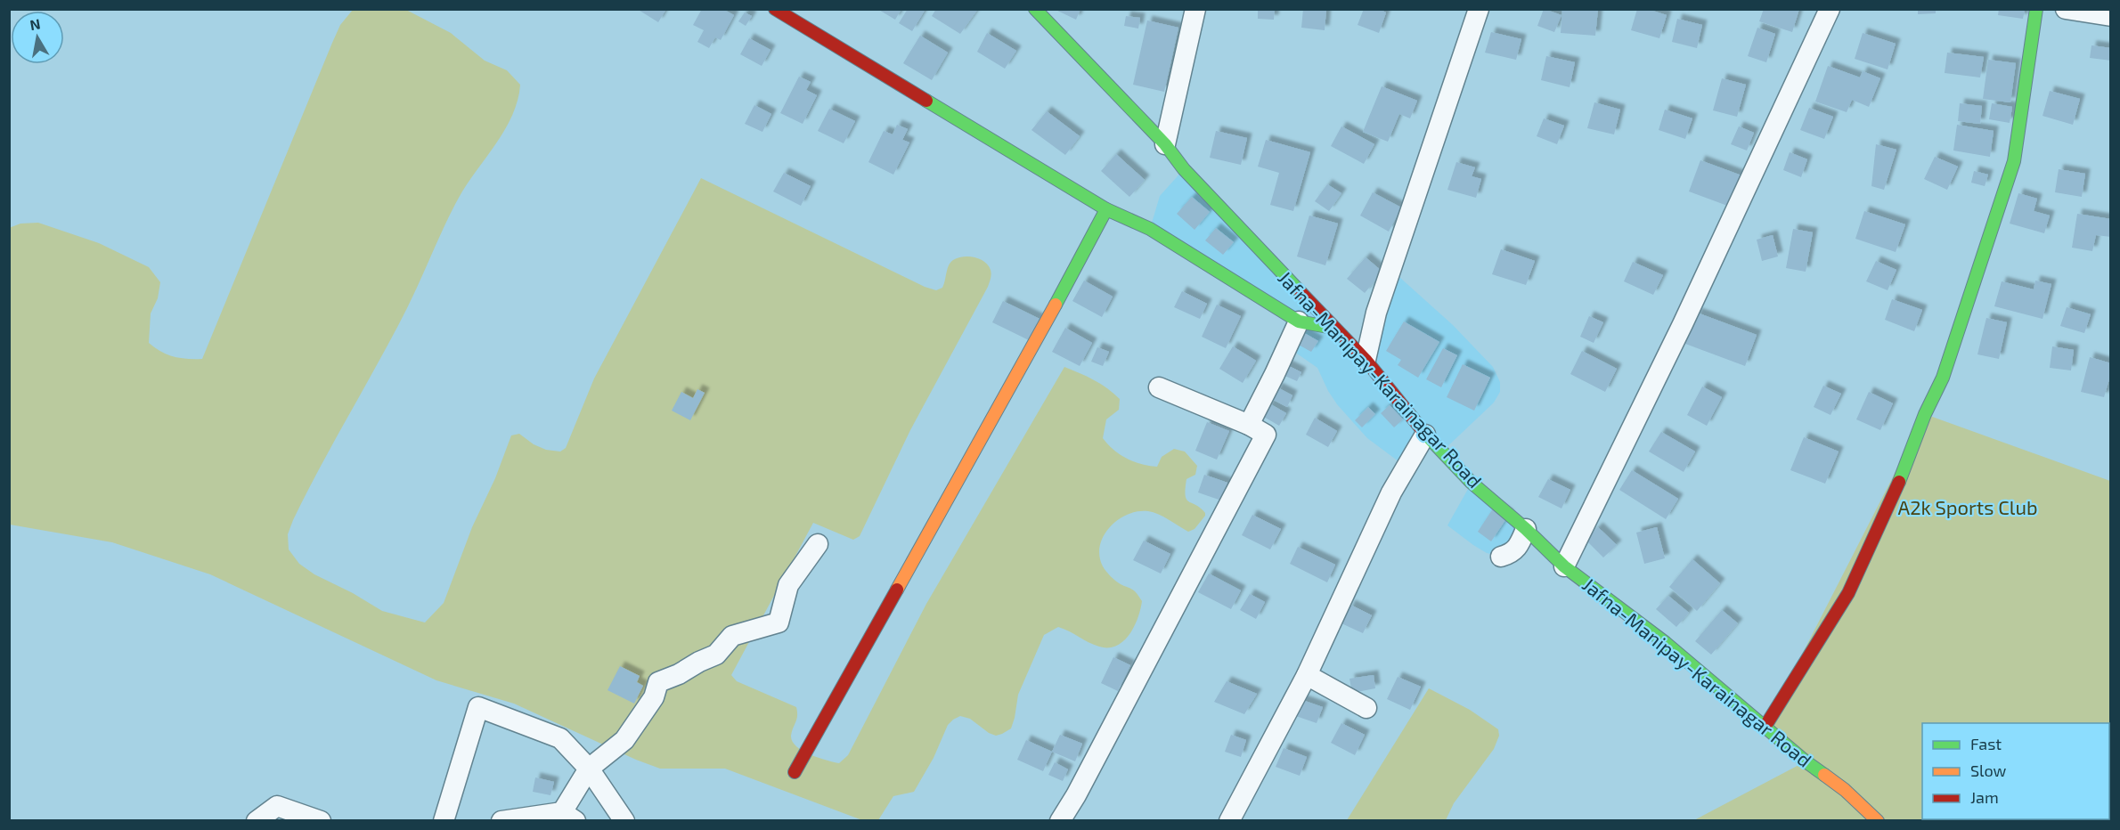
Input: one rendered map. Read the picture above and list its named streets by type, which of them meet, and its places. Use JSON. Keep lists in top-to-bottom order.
{
  "streets": {
    "street": ["Jafna-Manipay-Karainagar Road"]
  },
  "parks": ["A2k Sports Club"],
  "legend": ["Fast", "Slow", "Jam"],
  "north": "top"
}
